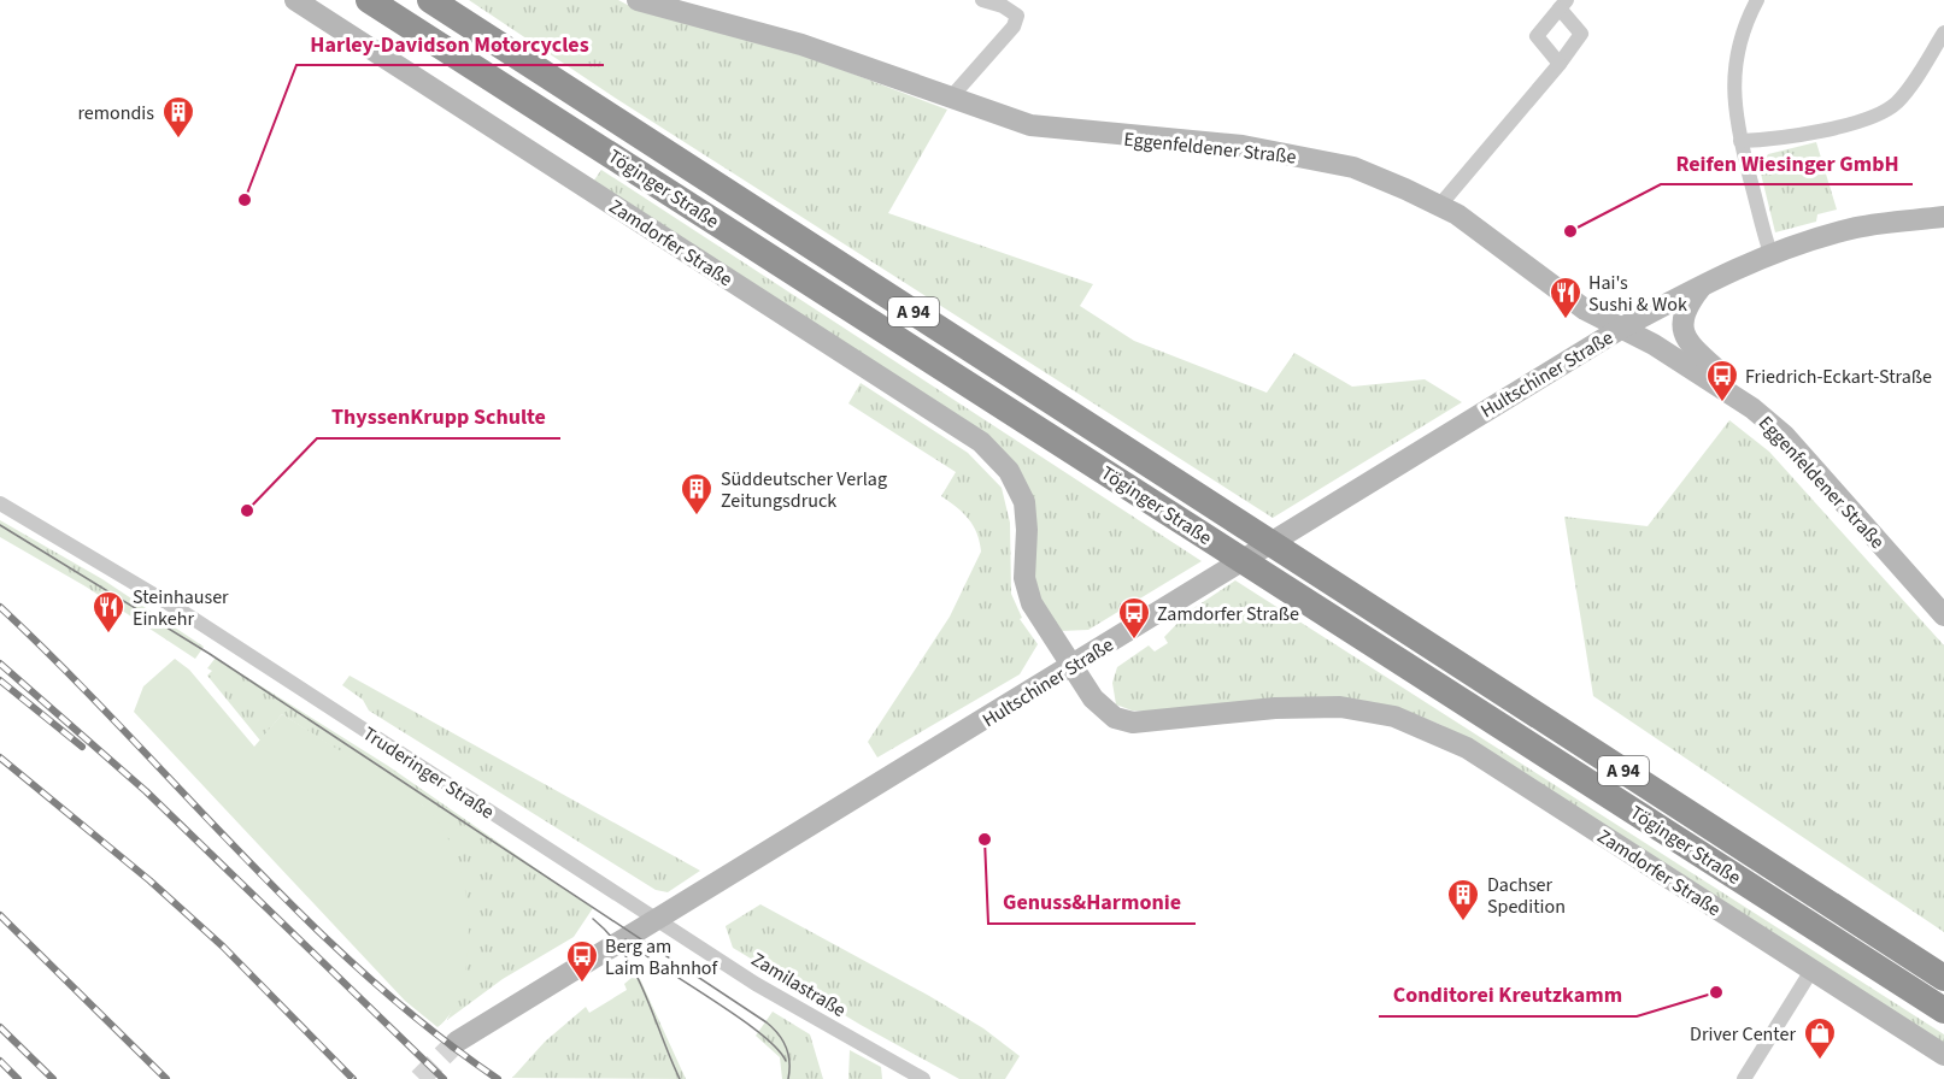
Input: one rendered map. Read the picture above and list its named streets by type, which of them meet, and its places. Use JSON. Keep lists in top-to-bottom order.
{
  "streets": {
    "highway": ["Töginger Straße", "A 94"],
    "street": [
      "Eggenfeldener Straße",
      "Zamdorfer Straße",
      "Hultschiner Straße",
      "Truderinger Straße",
      "Zamilastraße"
    ]
  },
  "crossings": [
    ["Eggenfeldener Straße", "Hultschiner Straße"],
    ["Zamdorfer Straße", "Hultschiner Straße"],
    ["Hultschiner Straße", "Truderinger Straße"],
    ["Hultschiner Straße", "Zamilastraße"],
    ["Truderinger Straße", "Zamilastraße"]
  ],
  "places": {
    "building": ["remondis", "Süddeutscher Verlag Zeitungsdruck", "Dachser Spedition"],
    "other": [
      "Harley-Davidson Motorcycles",
      "Reifen Wiesinger GmbH",
      "ThyssenKrupp Schulte",
      "Genuss&Harmonie",
      "Conditorei Kreutzkamm"
    ],
    "restaurant": ["Hai's Sushi & Wok", "Steinhauser Einkehr"],
    "bus stop": ["Friedrich-Eckart-Straße", "Zamdorfer Straße", "Berg am Laim Bahnhof"],
    "shop": ["Driver Center"]
  }
}
